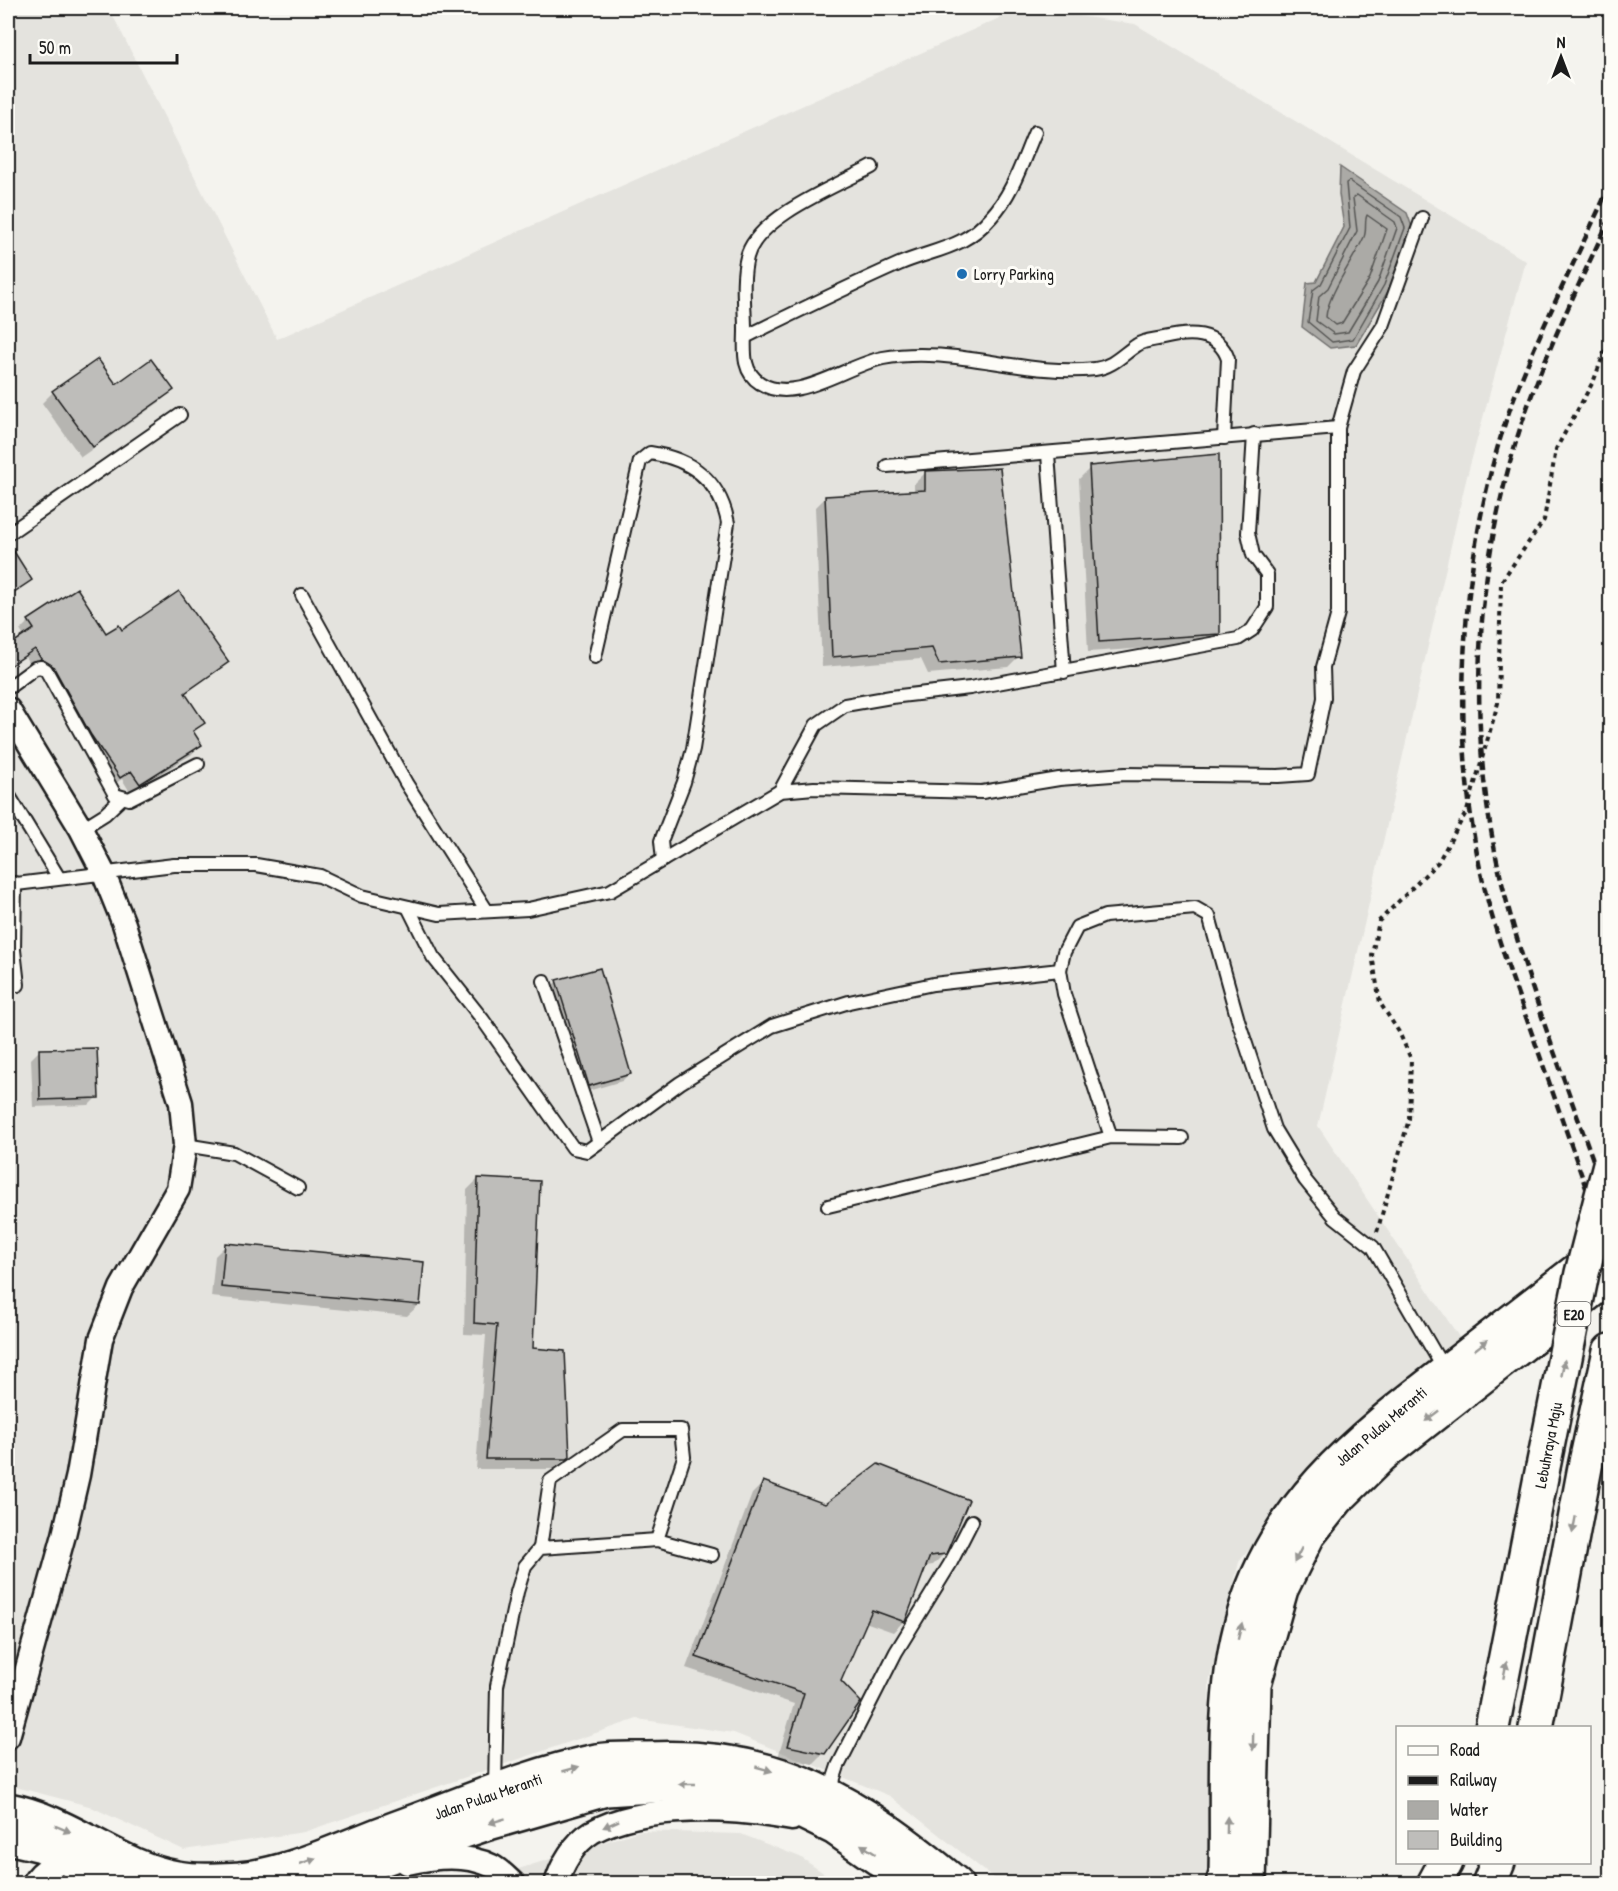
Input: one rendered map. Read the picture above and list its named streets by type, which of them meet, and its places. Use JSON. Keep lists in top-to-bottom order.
{
  "streets": {
    "main road": ["E20", "Jalan Pulau Meranti", "Lebuhraya Maju"]
  },
  "places": ["Lorry Parking"],
  "legend": [
    "Road",
    "Railway",
    "Water",
    "Building"
  ],
  "scale_bar": "50 m",
  "north": "top"
}
